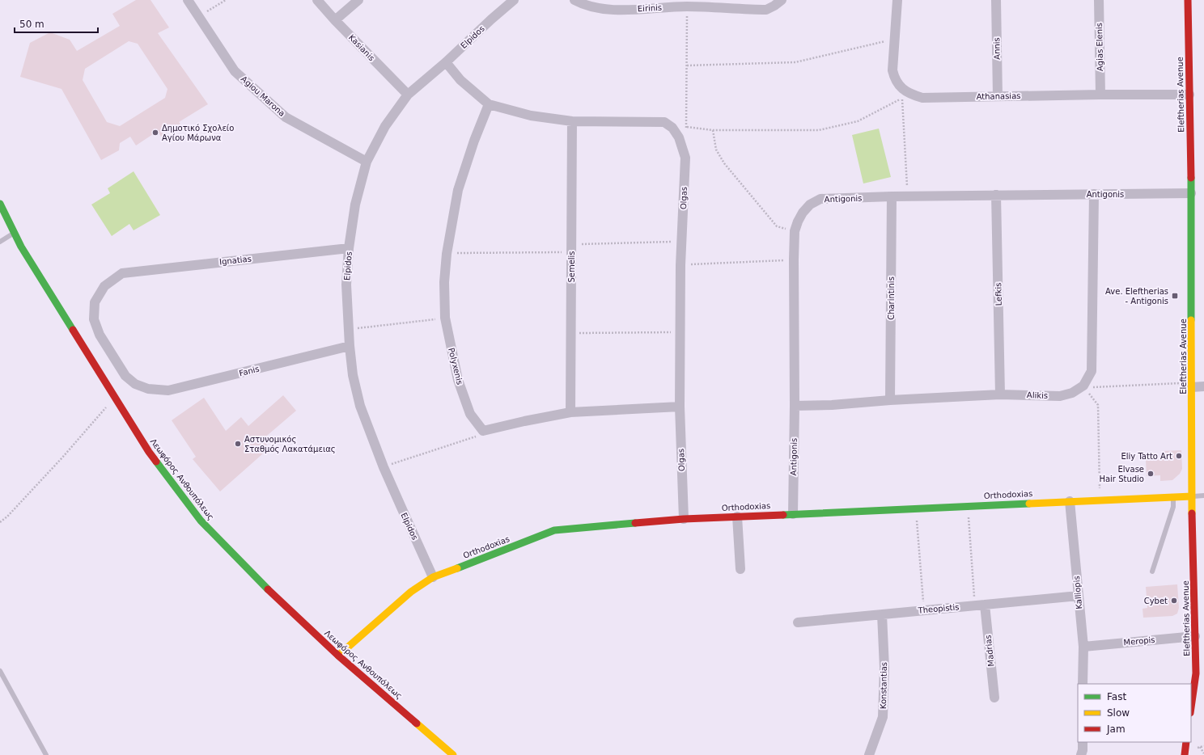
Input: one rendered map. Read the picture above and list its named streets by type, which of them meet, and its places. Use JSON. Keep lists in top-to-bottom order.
{
  "streets": {
    "main road": ["Eleftherias Avenue", "Λεωφόρος Ανθουπόλεως", "Orthodoxias"],
    "street": [
      "Eirinis",
      "Elpidos",
      "Agias Elenis",
      "Kasianis",
      "Annis",
      "Agiou Marona",
      "Athanasias",
      "Antigonis",
      "Olgas",
      "Ignatias",
      "Semelis",
      "Lefkis",
      "Charintinis",
      "Polyxenis",
      "Fanis",
      "Alikis",
      "Kalliopis",
      "Theopistis",
      "Meropis",
      "Madrias",
      "Konstantias"
    ]
  },
  "crossings": [
    ["Elpidos", "Kasianis"],
    ["Elpidos", "Agiou Marona"],
    ["Elpidos", "Olgas"],
    ["Elpidos", "Ignatias"],
    ["Elpidos", "Fanis"],
    ["Elpidos", "Orthodoxias"],
    ["Agias Elenis", "Athanasias"],
    ["Annis", "Athanasias"],
    ["Eleftherias Avenue", "Athanasias"],
    ["Eleftherias Avenue", "Antigonis"],
    ["Eleftherias Avenue", "Orthodoxias"],
    ["Eleftherias Avenue", "Meropis"],
    ["Antigonis", "Lefkis"],
    ["Antigonis", "Charintinis"],
    ["Antigonis", "Alikis"],
    ["Antigonis", "Orthodoxias"],
    ["Olgas", "Semelis"],
    ["Olgas", "Polyxenis"],
    ["Olgas", "Orthodoxias"],
    ["Ignatias", "Fanis"],
    ["Lefkis", "Alikis"],
    ["Charintinis", "Alikis"],
    ["Λεωφόρος Ανθουπόλεως", "Orthodoxias"],
    ["Orthodoxias", "Kalliopis"],
    ["Kalliopis", "Theopistis"],
    ["Kalliopis", "Meropis"],
    ["Theopistis", "Madrias"],
    ["Theopistis", "Konstantias"]
  ],
  "places": {
    "other": [
      "Δημοτικό Σχολείο Αγίου Μάρωνα",
      "Αστυνομικός Σταθμός Λακατάμειας",
      "Eliy Tatto Art",
      "Elvase Hair Studio",
      "Cybet"
    ],
    "transit": ["Ave. Eleftherias - Antigonis"]
  },
  "legend": ["Fast", "Slow", "Jam"],
  "scale_bar": "50 m"
}
